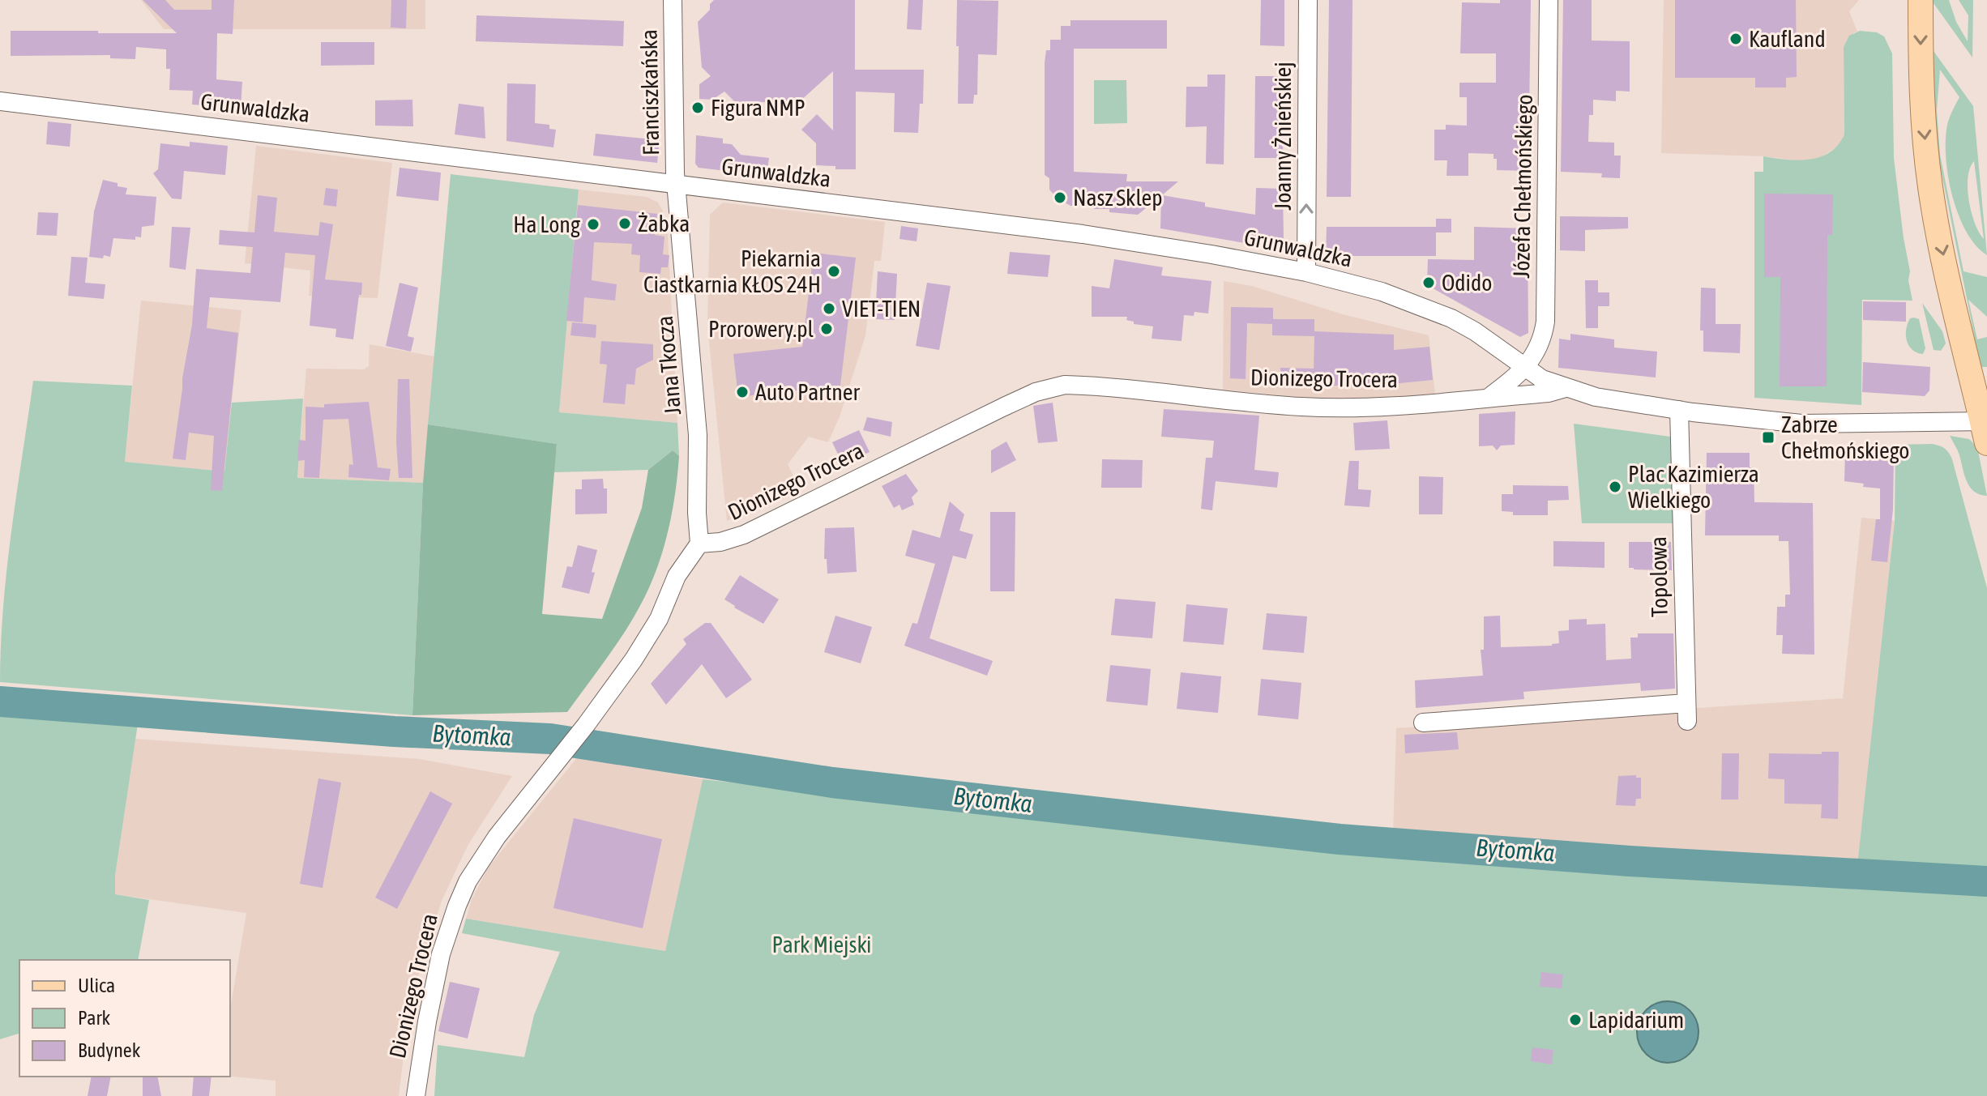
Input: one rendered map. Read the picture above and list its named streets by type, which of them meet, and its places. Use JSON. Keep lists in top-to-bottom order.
{
  "streets": {
    "street": [
      "Franciszkańska",
      "Grunwaldzka",
      "Joanny Żnieńskiej",
      "Józefa Chełmońskiego",
      "Jana Tkocza",
      "Dionizego Trocera",
      "Topolowa"
    ]
  },
  "crossings": [
    ["Franciszkańska", "Grunwaldzka"],
    ["Franciszkańska", "Jana Tkocza"],
    ["Grunwaldzka", "Joanny Żnieńskiej"],
    ["Grunwaldzka", "Józefa Chełmońskiego"],
    ["Grunwaldzka", "Jana Tkocza"],
    ["Grunwaldzka", "Dionizego Trocera"],
    ["Grunwaldzka", "Topolowa"],
    ["Jana Tkocza", "Dionizego Trocera"]
  ],
  "one_way": ["Joanny Żnieńskiej"],
  "water": ["Bytomka"],
  "parks": ["Park Miejski"],
  "places": {
    "other": [
      "Kaufland",
      "Figura NMP",
      "Nasz Sklep",
      "Żabka",
      "Ha Long",
      "Piekarnia Ciastkarnia KŁOS 24H",
      "Odido",
      "VIET-TIEN",
      "Prorowery.pl",
      "Auto Partner",
      "Plac Kazimierza Wielkiego",
      "Lapidarium"
    ],
    "transit": ["Zabrze Chełmońskiego"]
  },
  "legend": ["Ulica", "Park", "Budynek"]
}
